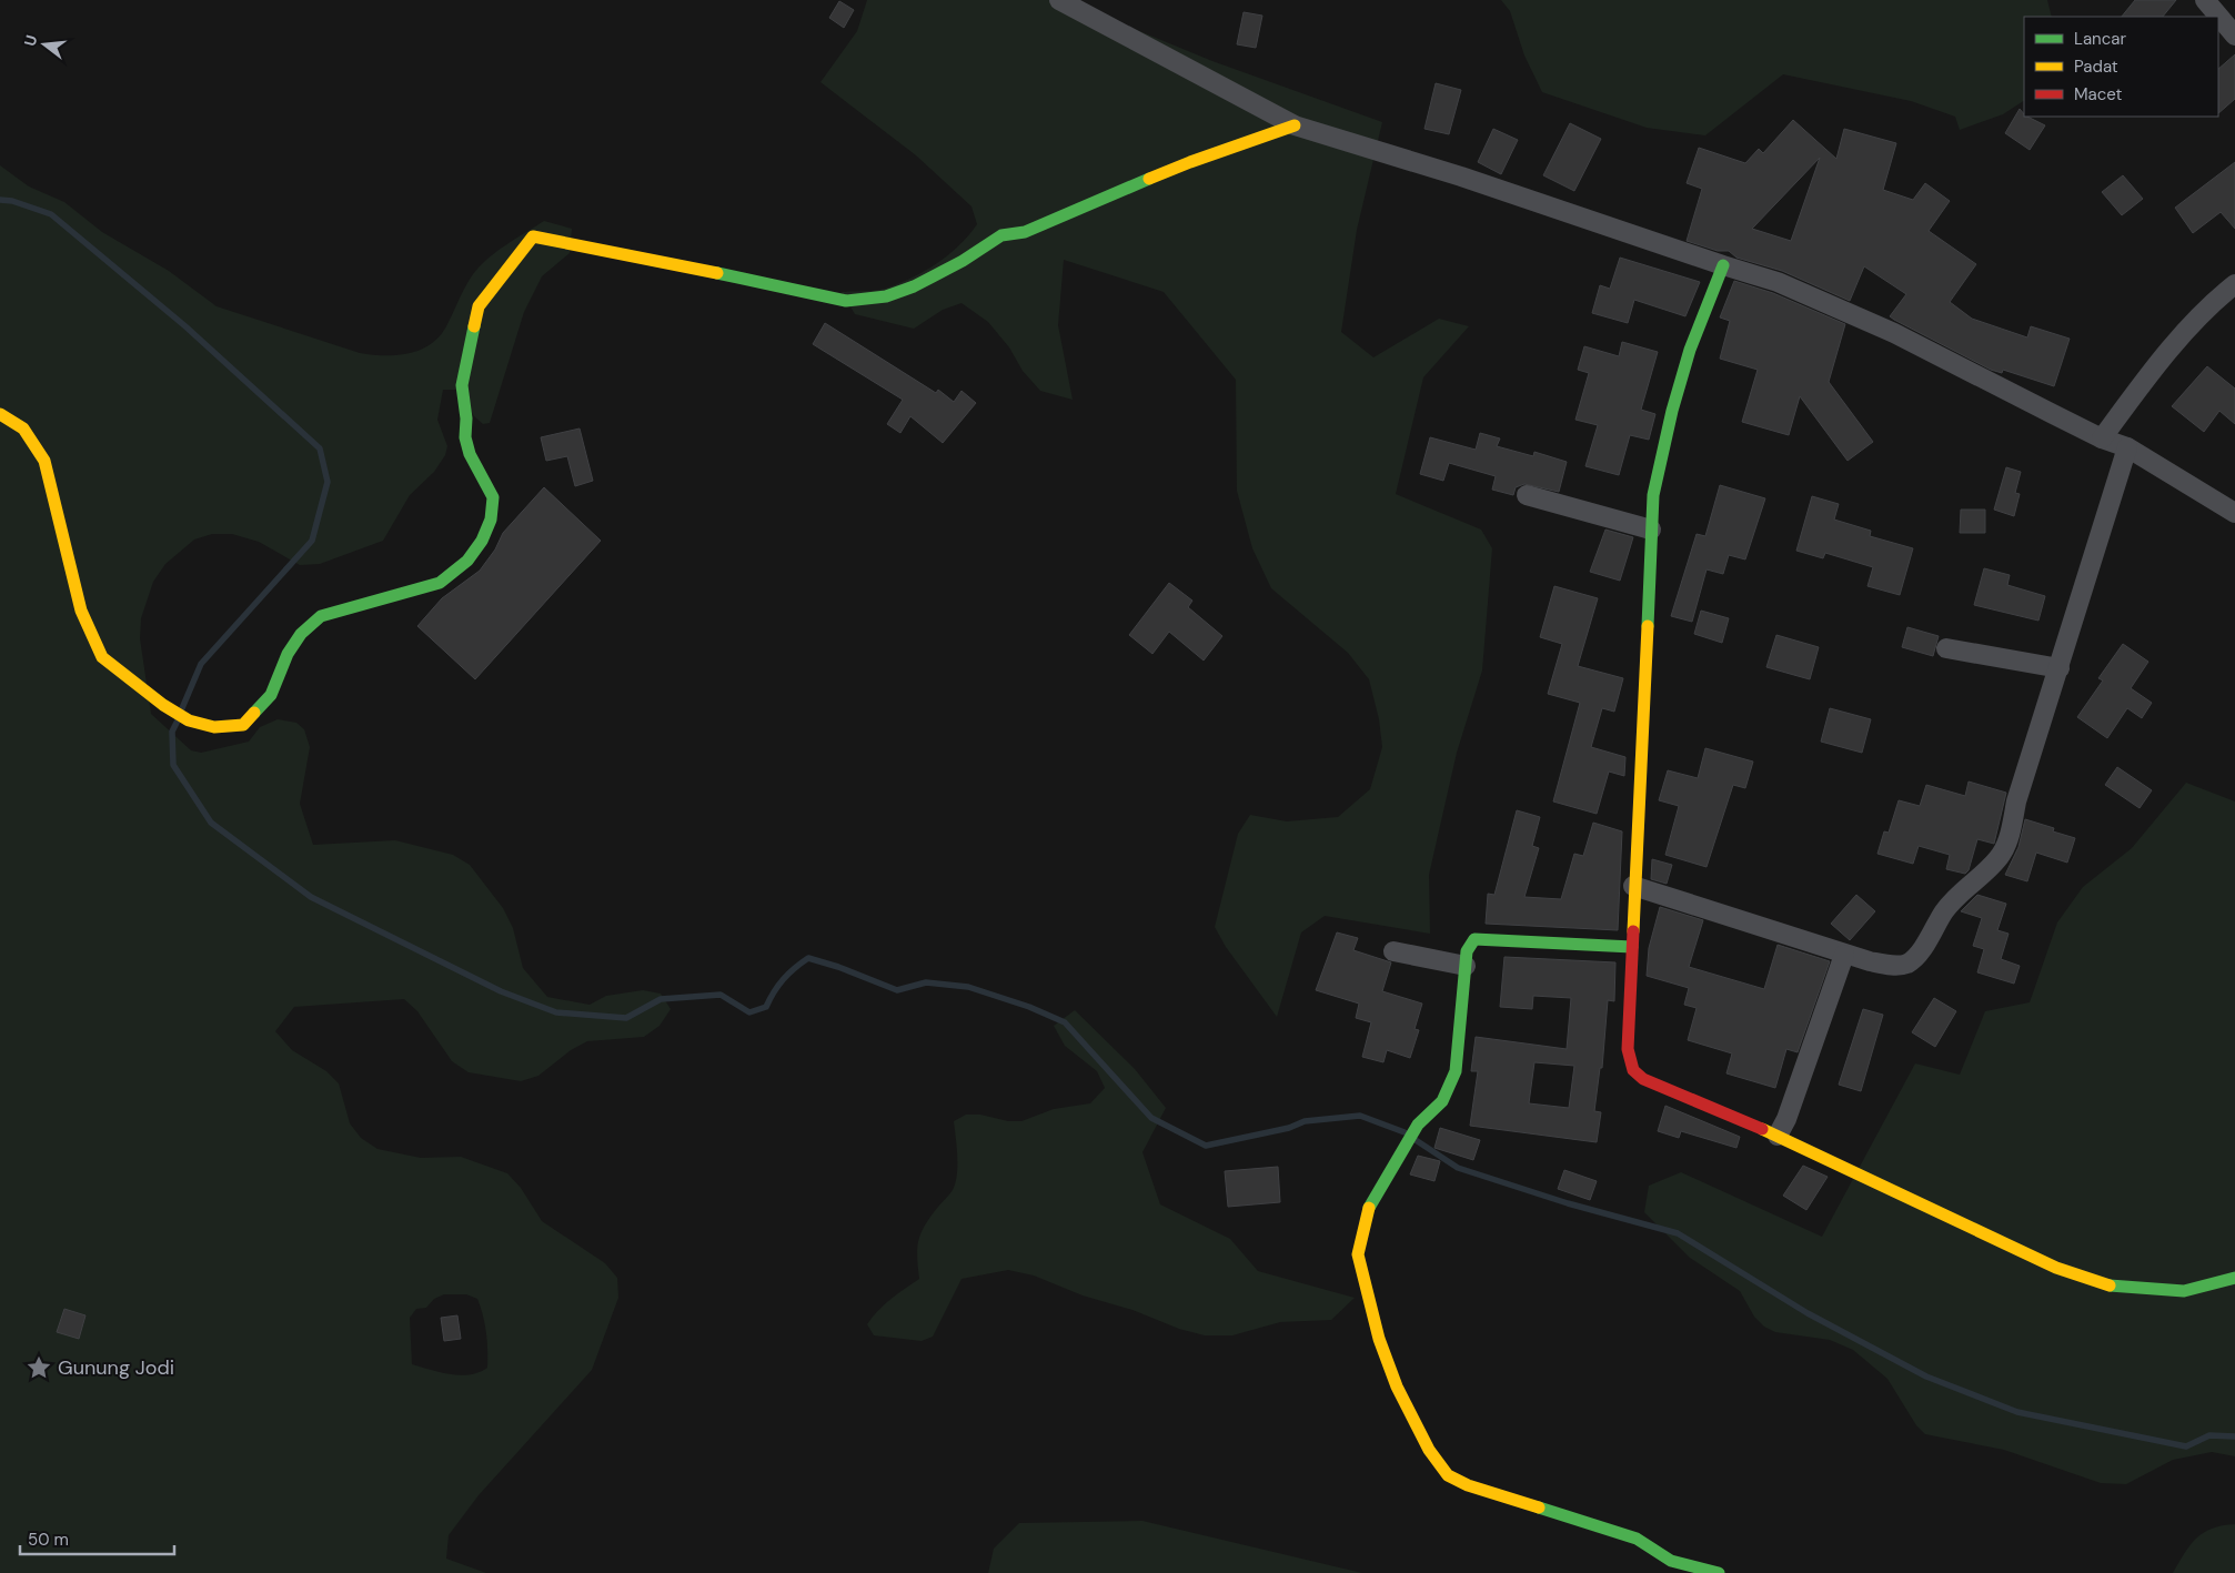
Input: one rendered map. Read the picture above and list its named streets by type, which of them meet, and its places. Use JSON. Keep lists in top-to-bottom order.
{
  "places": {
    "place": ["Gunung Jodi"]
  },
  "legend": ["Lancar", "Padat", "Macet"],
  "scale_bar": "50 m",
  "north": "left"
}
